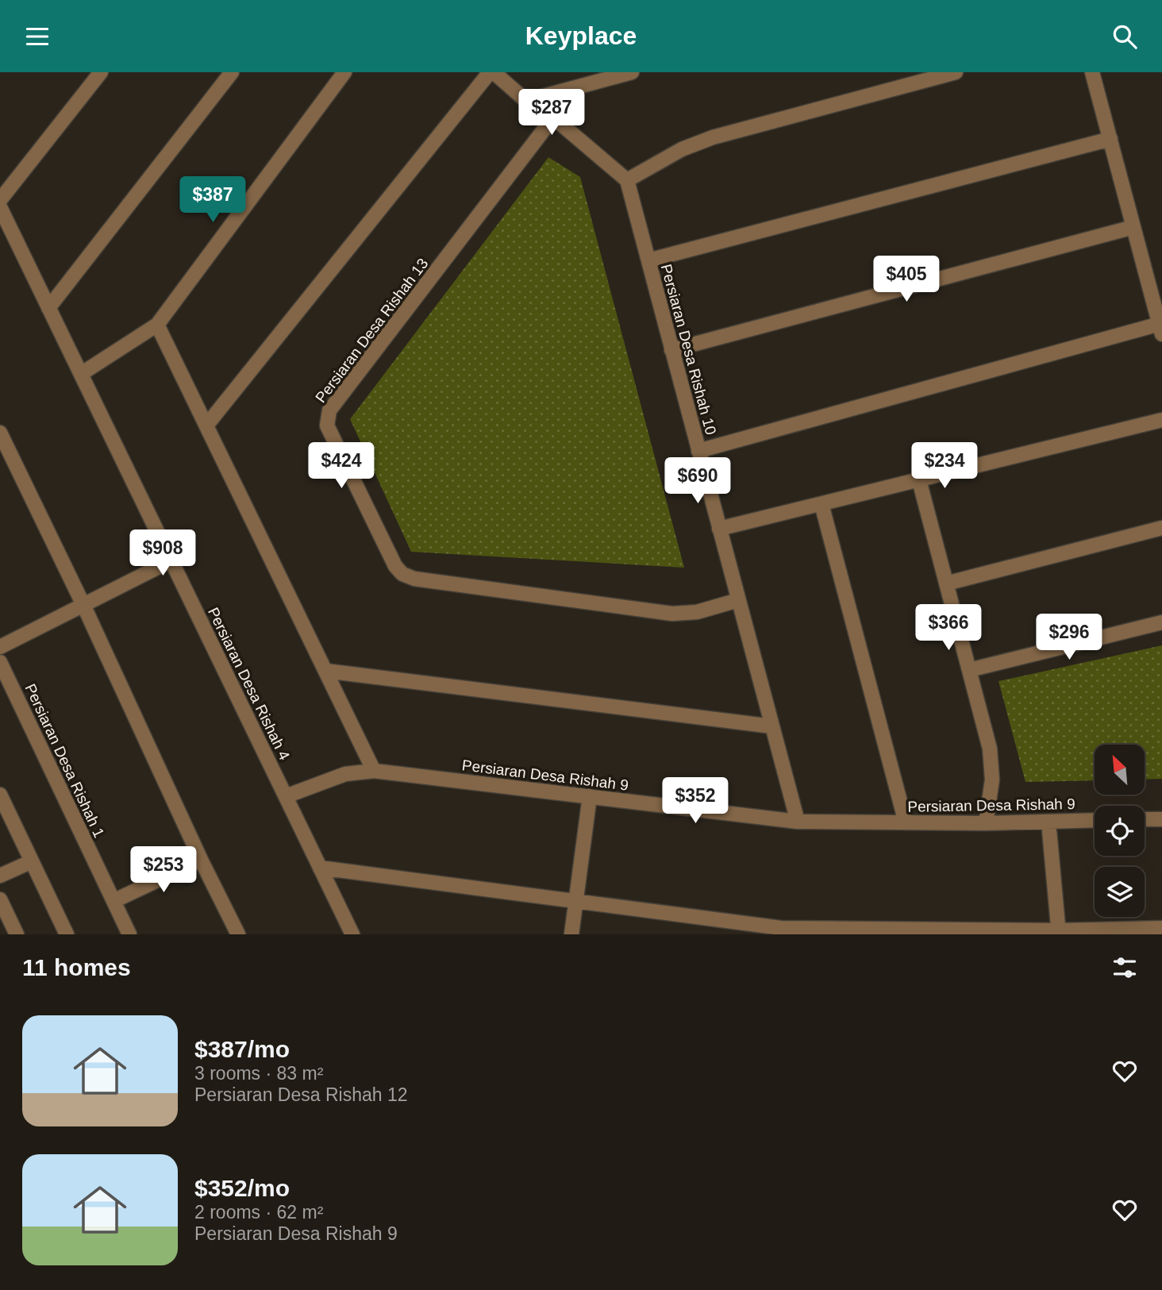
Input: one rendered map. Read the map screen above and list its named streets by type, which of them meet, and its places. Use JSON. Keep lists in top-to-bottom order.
{
  "streets": {
    "street": [
      "Persiaran Desa Rishah 13",
      "Persiaran Desa Rishah 10",
      "Persiaran Desa Rishah 4",
      "Persiaran Desa Rishah 1",
      "Persiaran Desa Rishah 9"
    ]
  },
  "crossings": [
    ["Persiaran Desa Rishah 13", "Persiaran Desa Rishah 10"],
    ["Persiaran Desa Rishah 10", "Persiaran Desa Rishah 9"],
    ["Persiaran Desa Rishah 4", "Persiaran Desa Rishah 9"]
  ],
  "north": "top left",
  "page": {
    "header": "Keyplace",
    "price": [
      "$287",
      "$387",
      "$405",
      "$424",
      "$234",
      "$690",
      "$908",
      "$366",
      "$296",
      "$352",
      "$253"
    ],
    "heading": "11 homes",
    "list": [
      {
        "name": "$387/mo",
        "note": "3 rooms · 83 m² · Persiaran Desa Rishah 12"
      },
      {
        "name": "$352/mo",
        "note": "2 rooms · 62 m² · Persiaran Desa Rishah 9"
      }
    ]
  }
}
